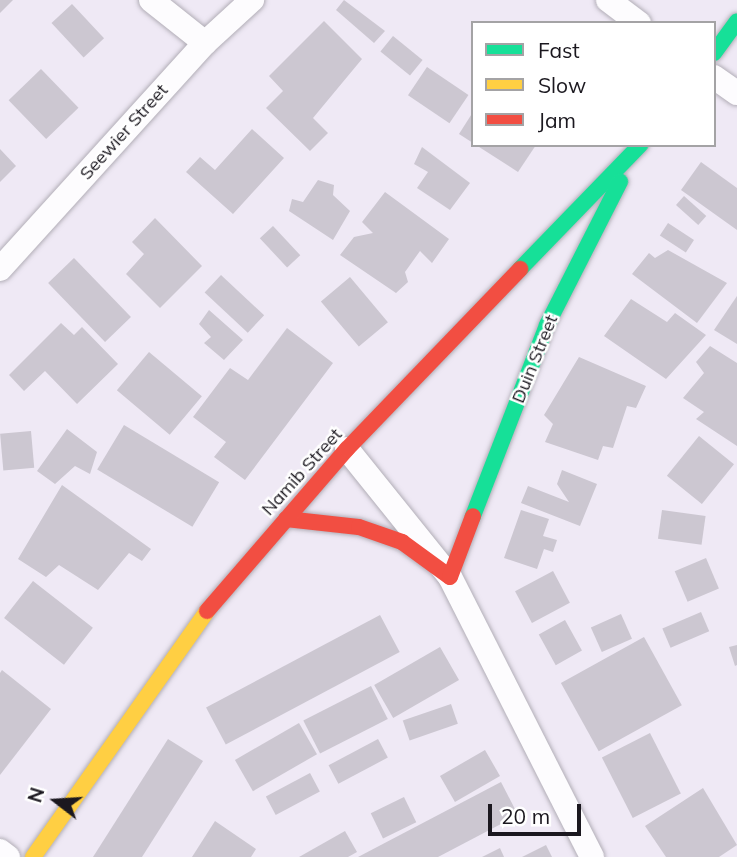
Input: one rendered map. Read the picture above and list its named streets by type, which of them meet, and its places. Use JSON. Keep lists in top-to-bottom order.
{
  "streets": {
    "street": ["Seewier Street", "Duin Street", "Namib Street"]
  },
  "crossings": [
    ["Duin Street", "Namib Street"]
  ],
  "legend": ["Fast", "Slow", "Jam"],
  "scale_bar": "20 m",
  "north": "left"
}
